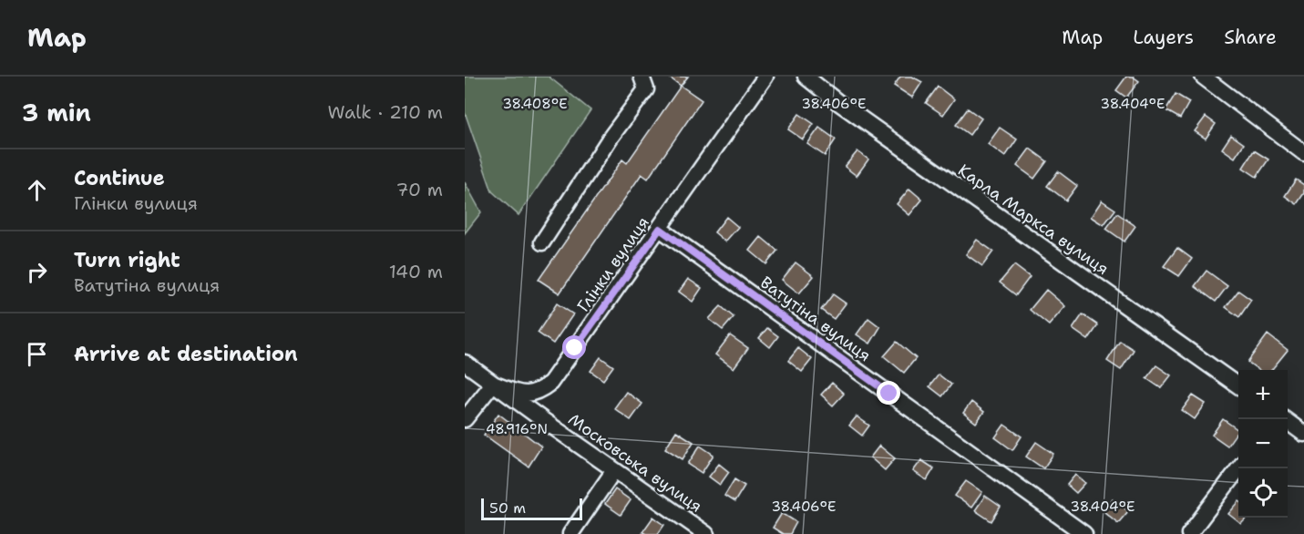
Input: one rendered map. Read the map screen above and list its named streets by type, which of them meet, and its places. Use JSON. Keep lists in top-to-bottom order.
{
  "streets": {
    "street": [
      "Карла Маркса вулиця",
      "Глінки вулиця",
      "Ватутіна вулиця",
      "Московська вулиця"
    ]
  },
  "crossings": [
    ["Глінки вулиця", "Ватутіна вулиця"],
    ["Глінки вулиця", "Московська вулиця"]
  ],
  "scale_bar": "50 m",
  "page": {
    "header": "Map",
    "nav": ["Map", "Layers", "Share"],
    "heading": ["3 min", "Walk · 210 m"],
    "list": [
      ["Continue", "Глінки вулиця", "70 m"],
      ["Turn right", "Ватутіна вулиця", "140 m"],
      "Arrive at destination"
    ],
    "map_buttons": ["+", "−"],
    "scale": "50 m"
  },
  "coordinates": [
    "38.408°E",
    "38.406°E",
    "38.404°E",
    "48.916°N"
  ]
}
